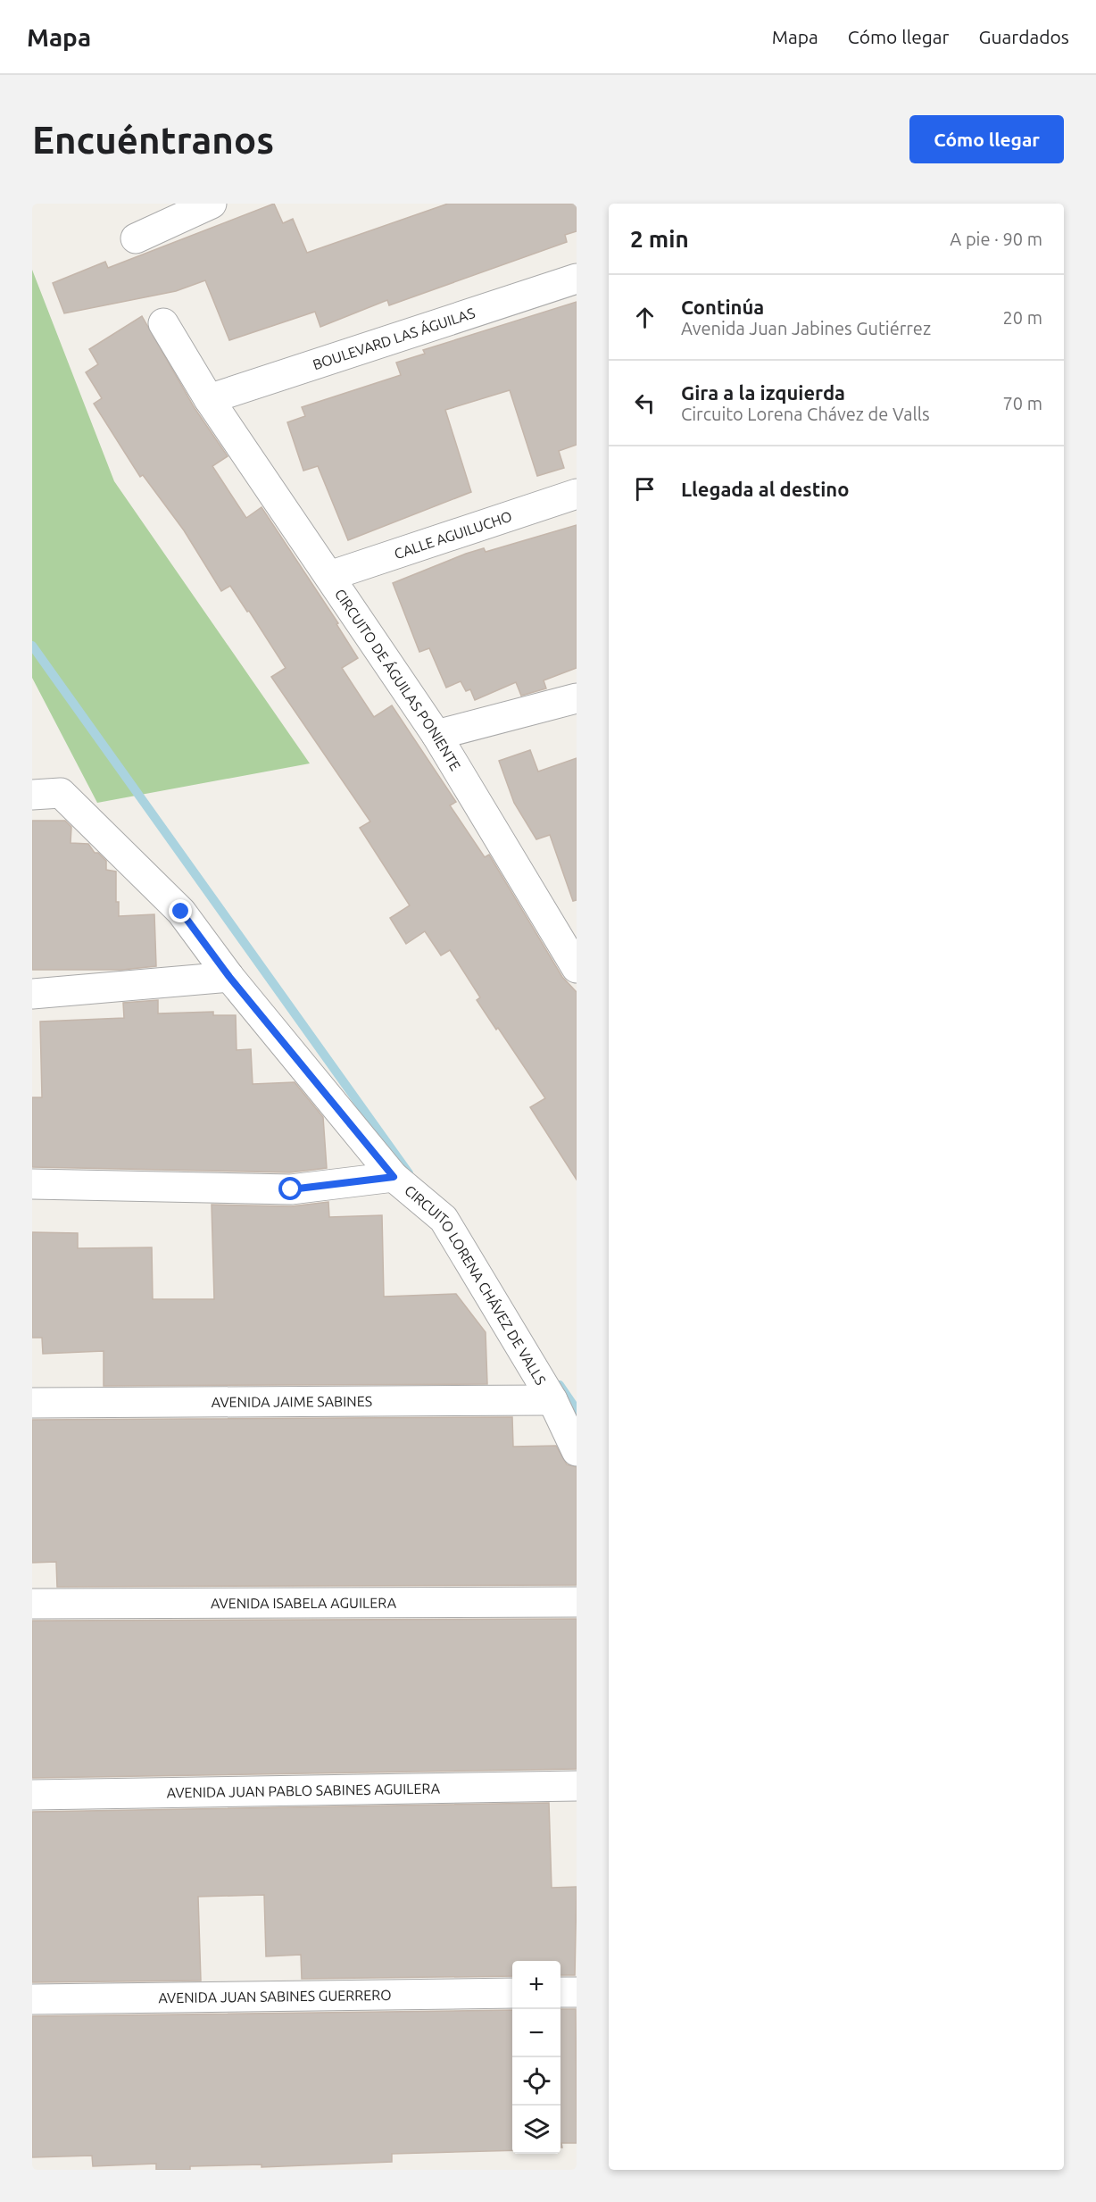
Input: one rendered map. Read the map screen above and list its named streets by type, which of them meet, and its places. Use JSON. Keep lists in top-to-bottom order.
{
  "streets": {
    "street": [
      "BOULEVARD LAS ÁGUILAS",
      "CALLE AGUILUCHO",
      "CIRCUITO DE ÁGUILAS PONIENTE",
      "CIRCUITO LORENA CHÁVEZ DE VALLS",
      "AVENIDA JAIME SABINES",
      "AVENIDA ISABELA AGUILERA",
      "AVENIDA JUAN PABLO SABINES AGUILERA",
      "AVENIDA JUAN SABINES GUERRERO"
    ]
  },
  "crossings": [
    ["BOULEVARD LAS ÁGUILAS", "CIRCUITO DE ÁGUILAS PONIENTE"],
    ["CALLE AGUILUCHO", "CIRCUITO DE ÁGUILAS PONIENTE"],
    ["CIRCUITO LORENA CHÁVEZ DE VALLS", "AVENIDA JAIME SABINES"]
  ],
  "page": {
    "header": "Mapa",
    "nav": ["Mapa", "Cómo llegar", "Guardados"],
    "buttons": "Cómo llegar",
    "title": "Encuéntranos",
    "heading": ["2 min", "A pie · 90 m"],
    "list": [
      ["Continúa", "Avenida Juan Jabines Gutiérrez", "20 m"],
      ["Gira a la izquierda", "Circuito Lorena Chávez de Valls", "70 m"],
      "Llegada al destino"
    ],
    "map_buttons": ["+", "−"]
  }
}
